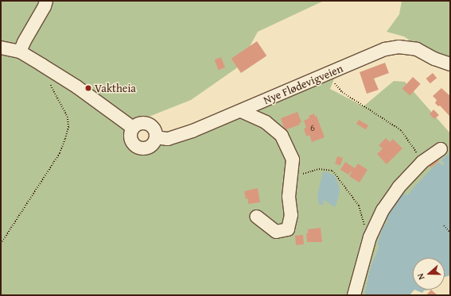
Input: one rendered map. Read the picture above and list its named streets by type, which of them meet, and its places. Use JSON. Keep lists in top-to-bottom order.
{
  "streets": {
    "street": ["Nye Flødevigveien"]
  },
  "places": ["Vaktheia"],
  "house_numbers": ["6"],
  "north": "left"
}
